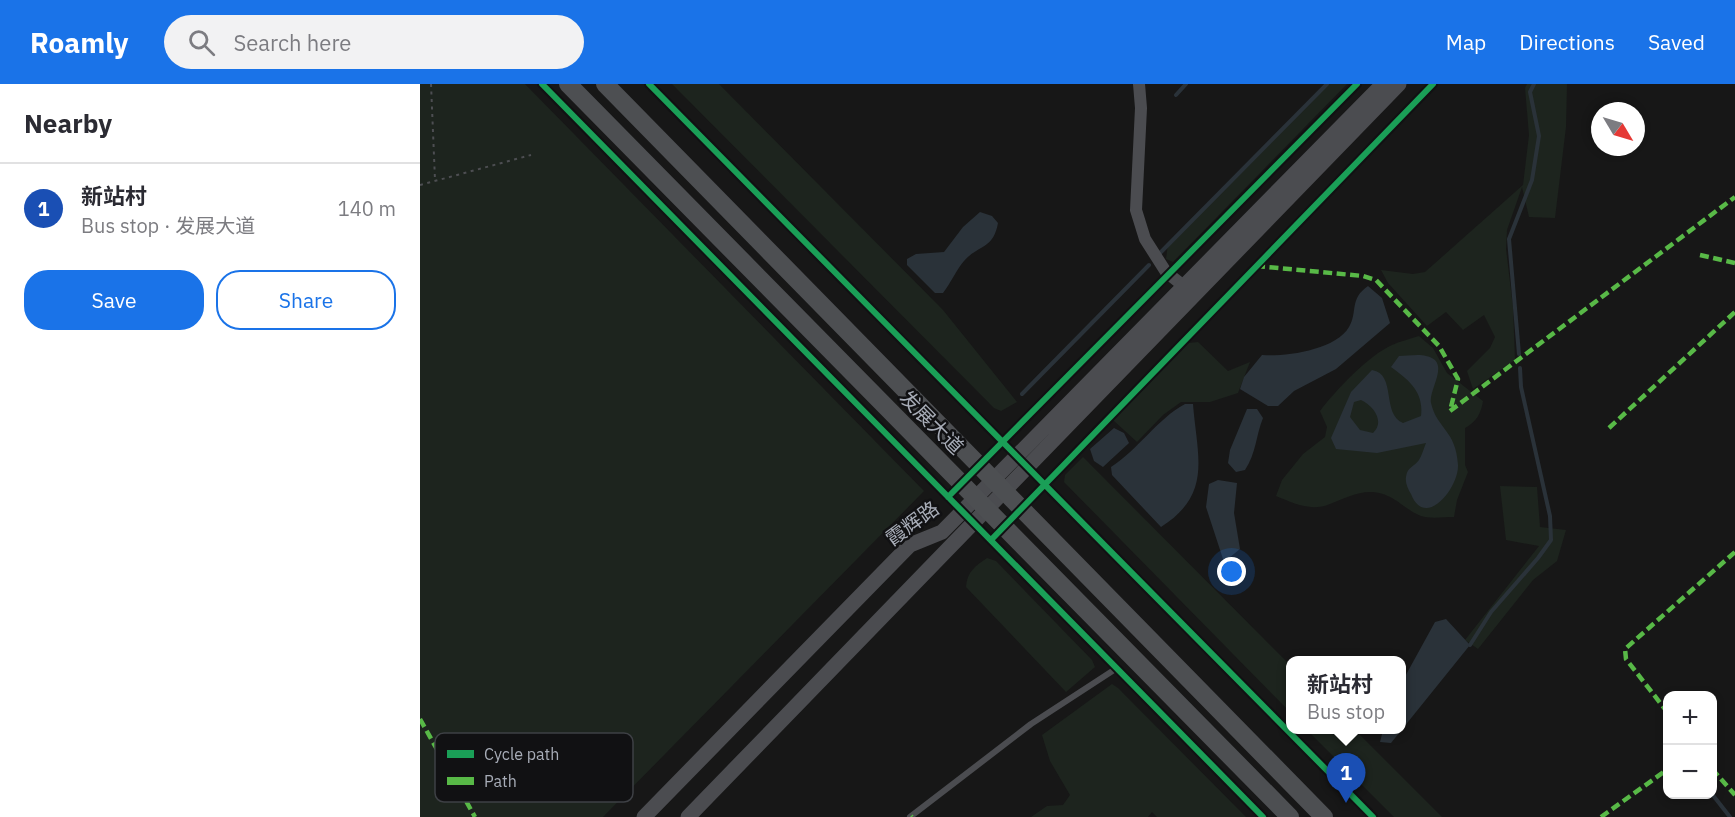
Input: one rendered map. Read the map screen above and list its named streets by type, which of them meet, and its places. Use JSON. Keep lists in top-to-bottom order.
{
  "streets": {
    "main road": ["发展大道"],
    "street": ["霞辉路"]
  },
  "crossings": [
    ["发展大道", "霞辉路"]
  ],
  "legend": ["Cycle path", "Path"],
  "north": "bottom right",
  "page": {
    "header": "Roamly",
    "search": "Search here",
    "nav": ["Map", "Directions", "Saved"],
    "heading": "Nearby",
    "list": [
      {
        "mark": "1",
        "name": "新站村",
        "note": "Bus stop · 发展大道",
        "value": "140 m"
      }
    ],
    "buttons": ["Save", "Share"],
    "popup": ["新站村", "Bus stop"],
    "map_buttons": ["+", "−"],
    "pins": "1"
  }
}
